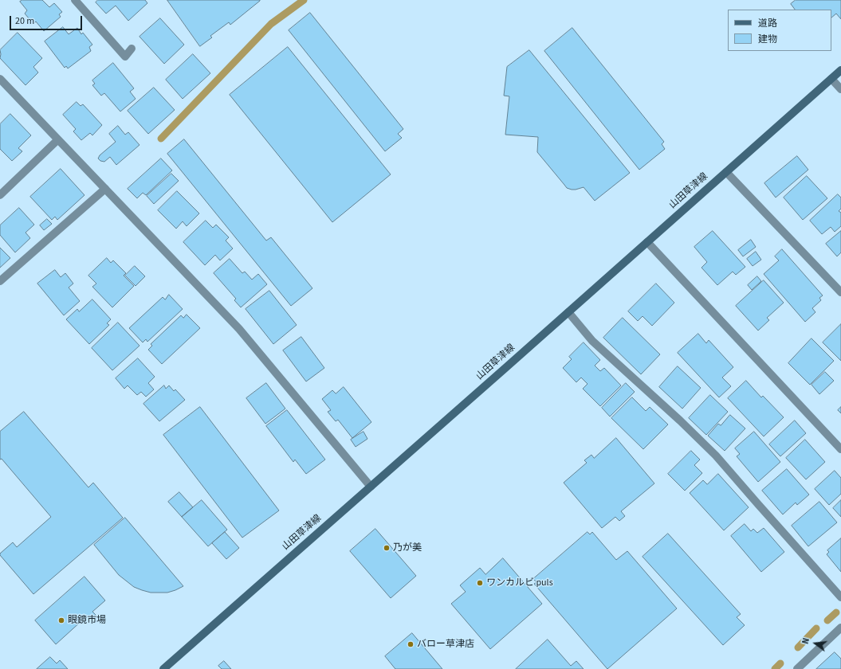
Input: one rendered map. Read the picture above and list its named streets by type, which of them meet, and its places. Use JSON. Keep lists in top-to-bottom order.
{
  "streets": {
    "main road": ["山田草津線"]
  },
  "places": [
    "乃が美",
    "ワンカルビ puls",
    "眼鏡市場",
    "バロー草津店"
  ],
  "legend": ["道路", "建物"],
  "scale_bar": "20 m",
  "north": "left"
}
